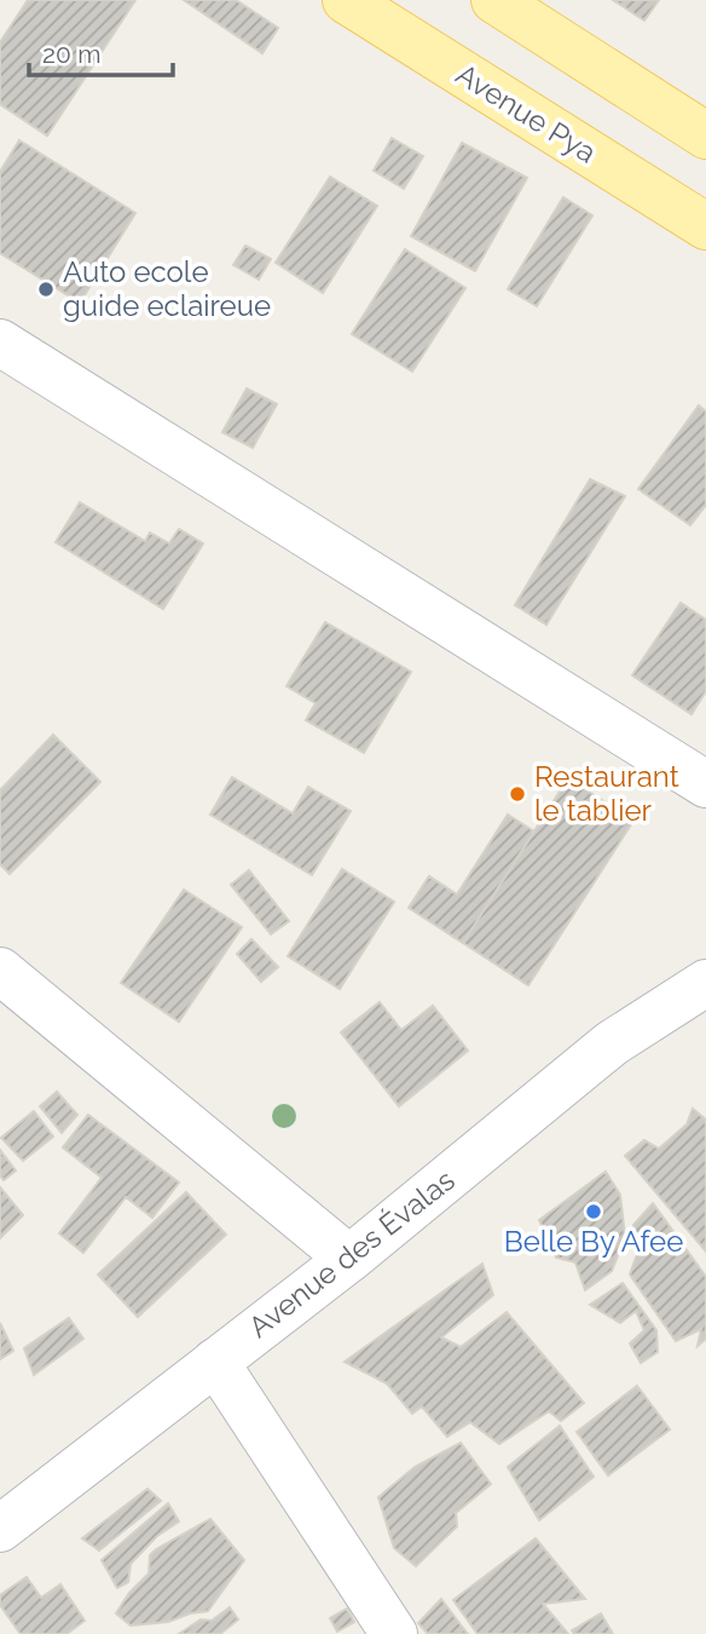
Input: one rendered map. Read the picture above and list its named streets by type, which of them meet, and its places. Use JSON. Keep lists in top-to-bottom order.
{
  "streets": {
    "main road": ["Avenue Pya"],
    "street": ["Avenue des Évalas"]
  },
  "places": ["Auto ecole guide eclaireue", "Restaurant le tablier", "Belle By Afee"],
  "scale_bar": "20 m"
}
